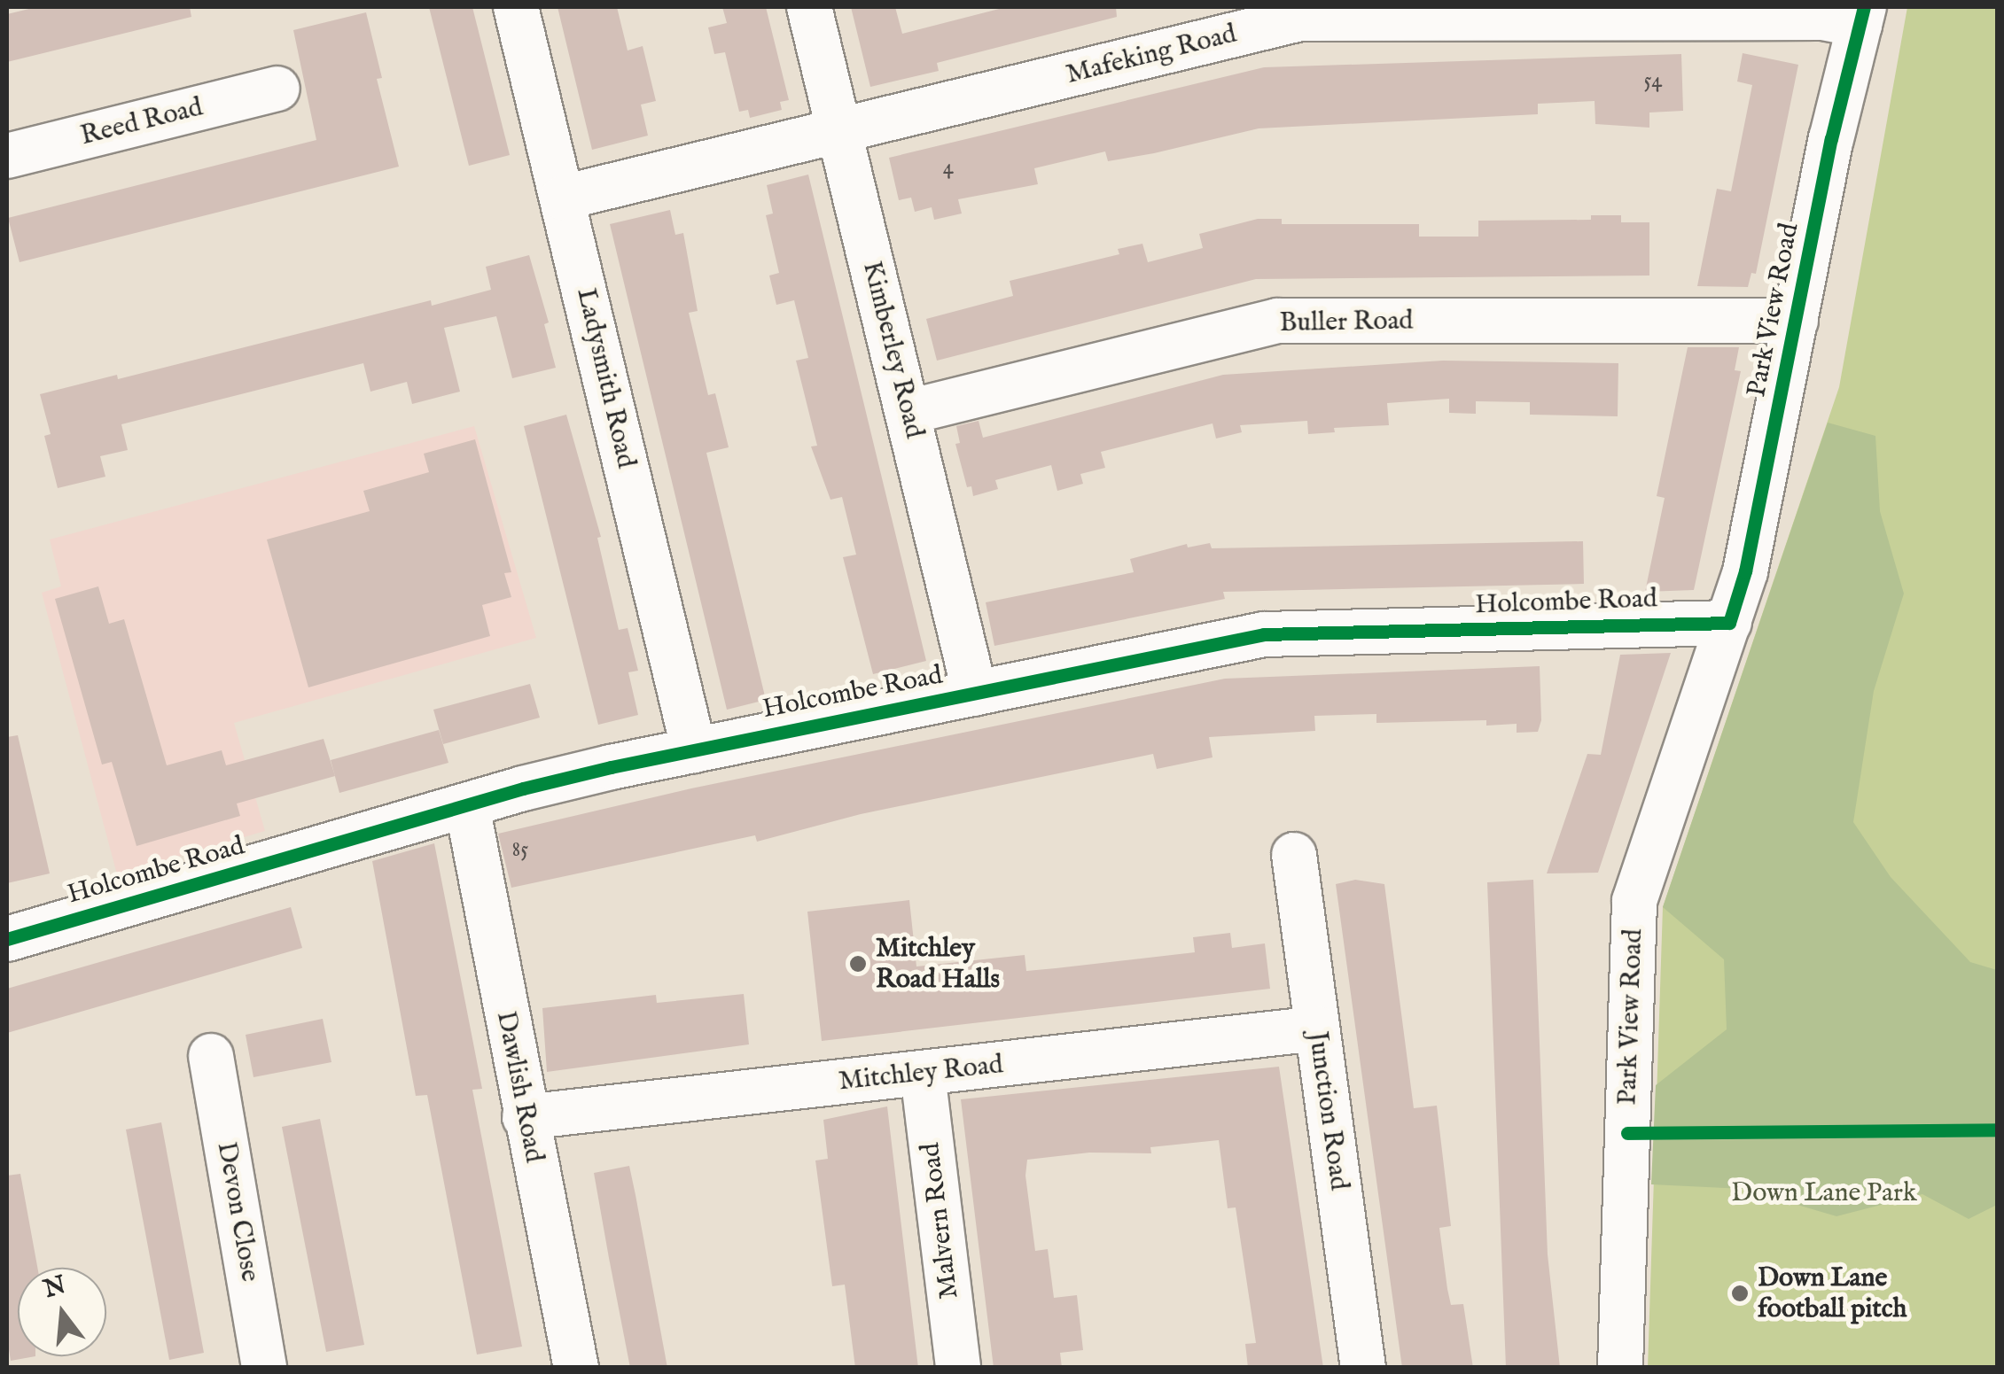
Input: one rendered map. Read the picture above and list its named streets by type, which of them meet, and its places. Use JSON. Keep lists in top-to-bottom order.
{
  "streets": {
    "street": [
      "Mafeking Road",
      "Reed Road",
      "Park View Road",
      "Buller Road",
      "Kimberley Road",
      "Ladysmith Road",
      "Holcombe Road",
      "Mitchley Road",
      "Dawlish Road",
      "Junction Road",
      "Devon Close",
      "Malvern Road"
    ]
  },
  "crossings": [
    ["Mafeking Road", "Park View Road"],
    ["Mafeking Road", "Kimberley Road"],
    ["Mafeking Road", "Ladysmith Road"],
    ["Park View Road", "Buller Road"],
    ["Park View Road", "Holcombe Road"],
    ["Buller Road", "Kimberley Road"],
    ["Kimberley Road", "Holcombe Road"],
    ["Ladysmith Road", "Holcombe Road"],
    ["Holcombe Road", "Dawlish Road"],
    ["Mitchley Road", "Dawlish Road"],
    ["Mitchley Road", "Junction Road"],
    ["Mitchley Road", "Malvern Road"]
  ],
  "parks": ["Down Lane Park"],
  "places": ["Mitchley Road Halls", "Down Lane football pitch"],
  "house_numbers": ["54", "4", "85"],
  "north": "top"
}
